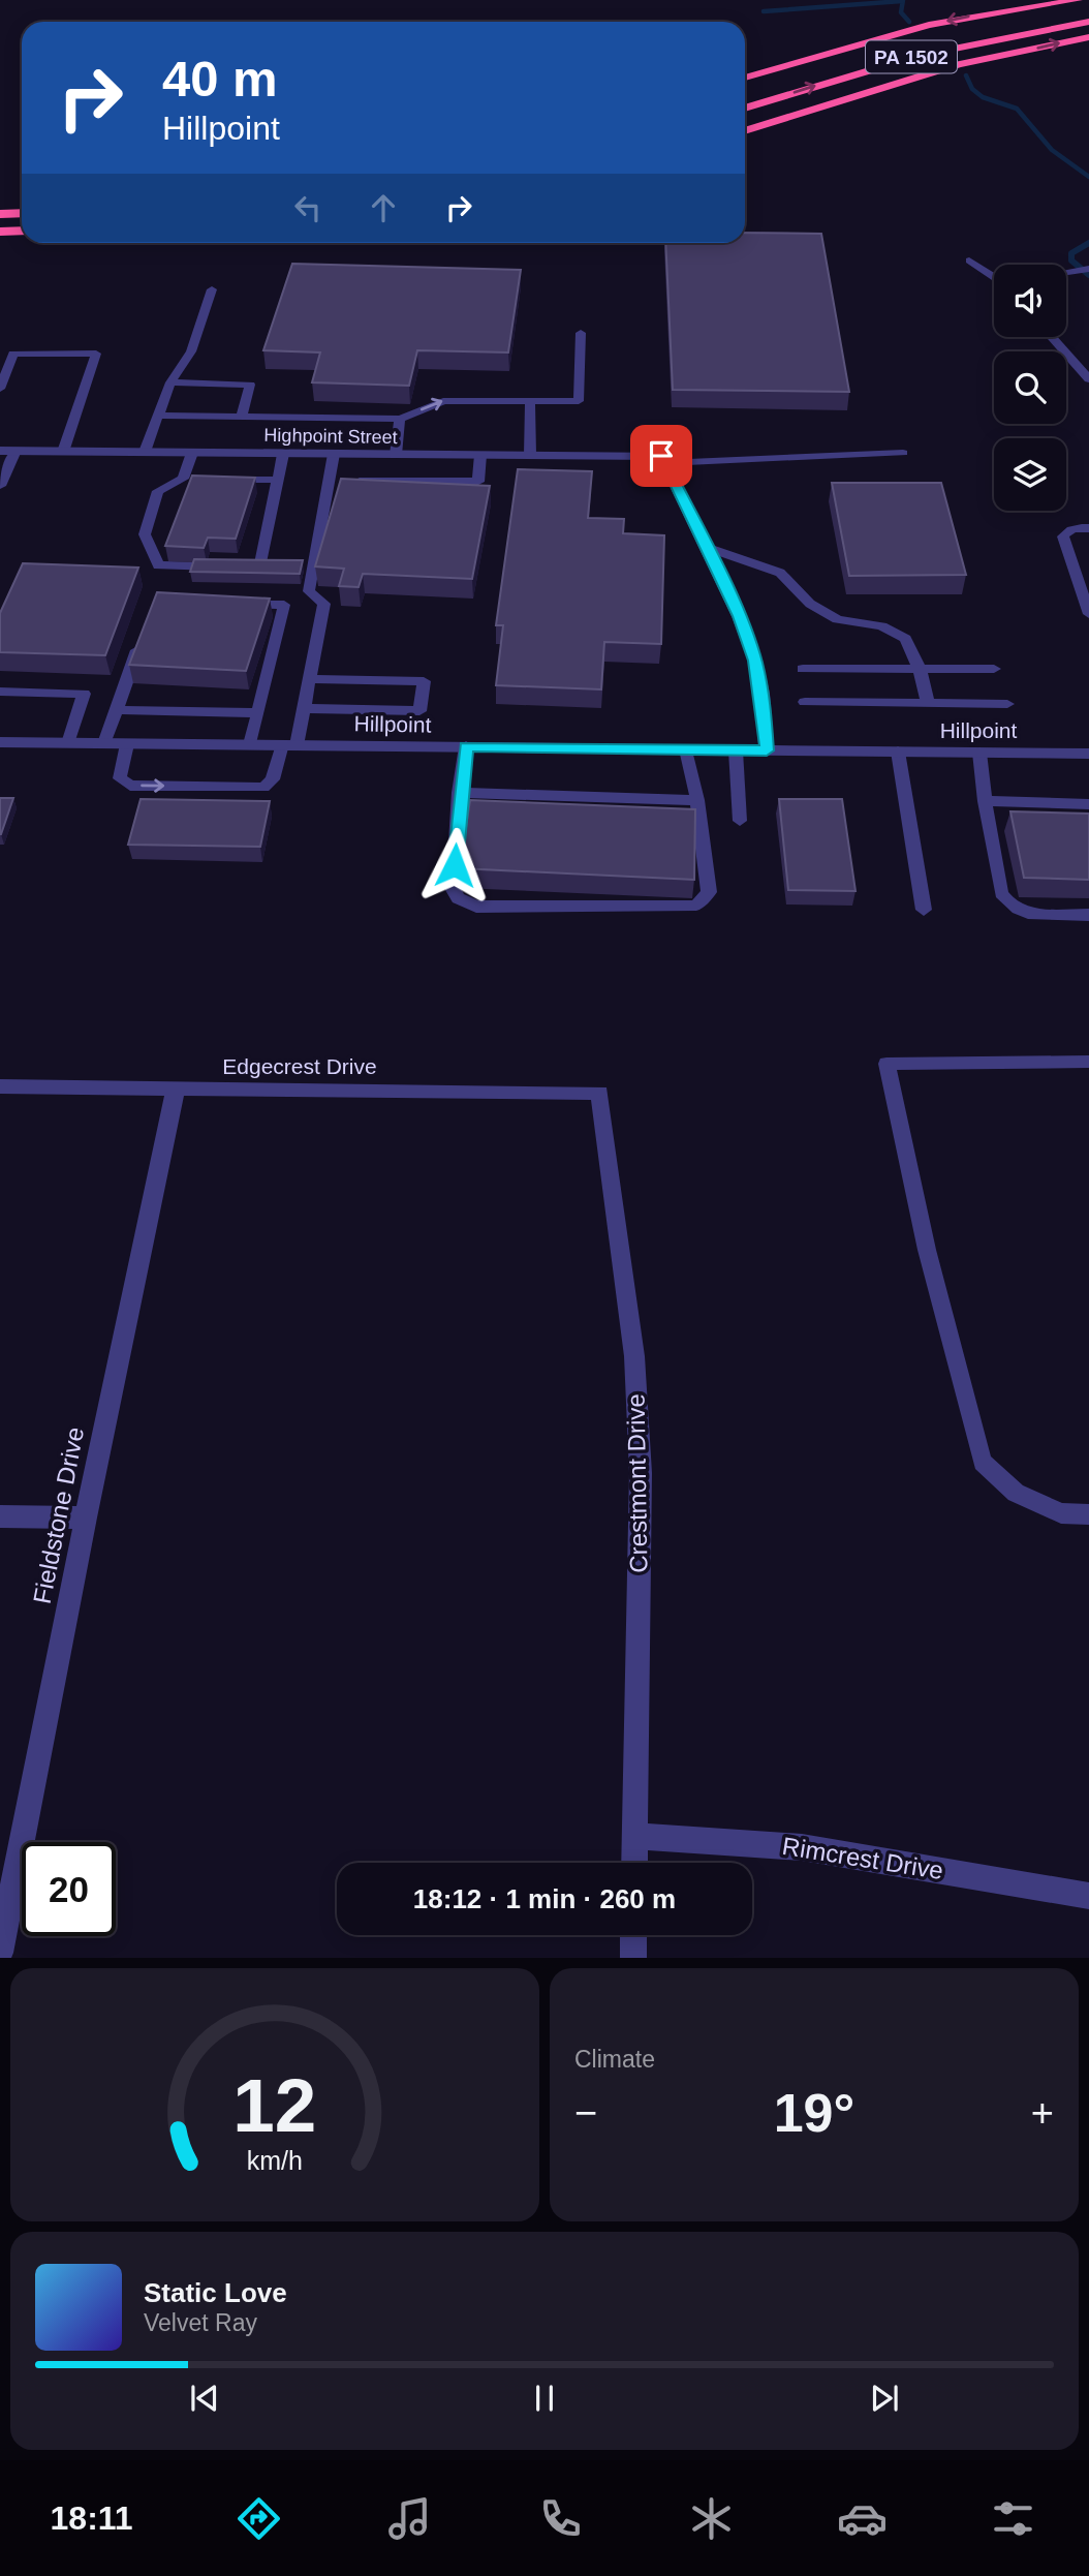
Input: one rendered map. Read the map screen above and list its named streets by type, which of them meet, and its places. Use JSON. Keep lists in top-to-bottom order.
{
  "streets": {
    "highway": ["PA 1502"],
    "street": [
      "Highpoint Street",
      "Hillpoint",
      "Edgecrest Drive",
      "Crestmont Drive",
      "Fieldstone Drive",
      "Rimcrest Drive"
    ]
  },
  "crossings": [
    ["Edgecrest Drive", "Crestmont Drive"],
    ["Edgecrest Drive", "Fieldstone Drive"],
    ["Crestmont Drive", "Rimcrest Drive"]
  ],
  "page": {
    "turn": ["40 m", "Hillpoint"],
    "limit": "20",
    "trip": "18:12 · 1 min · 260 m",
    "tile": "Climate",
    "heat": ["−", "19°", "+"],
    "song": ["Static Love", "Velvet Ray"],
    "tabs": "18:11",
    "gauge": ["12", "km/h"]
  }
}
